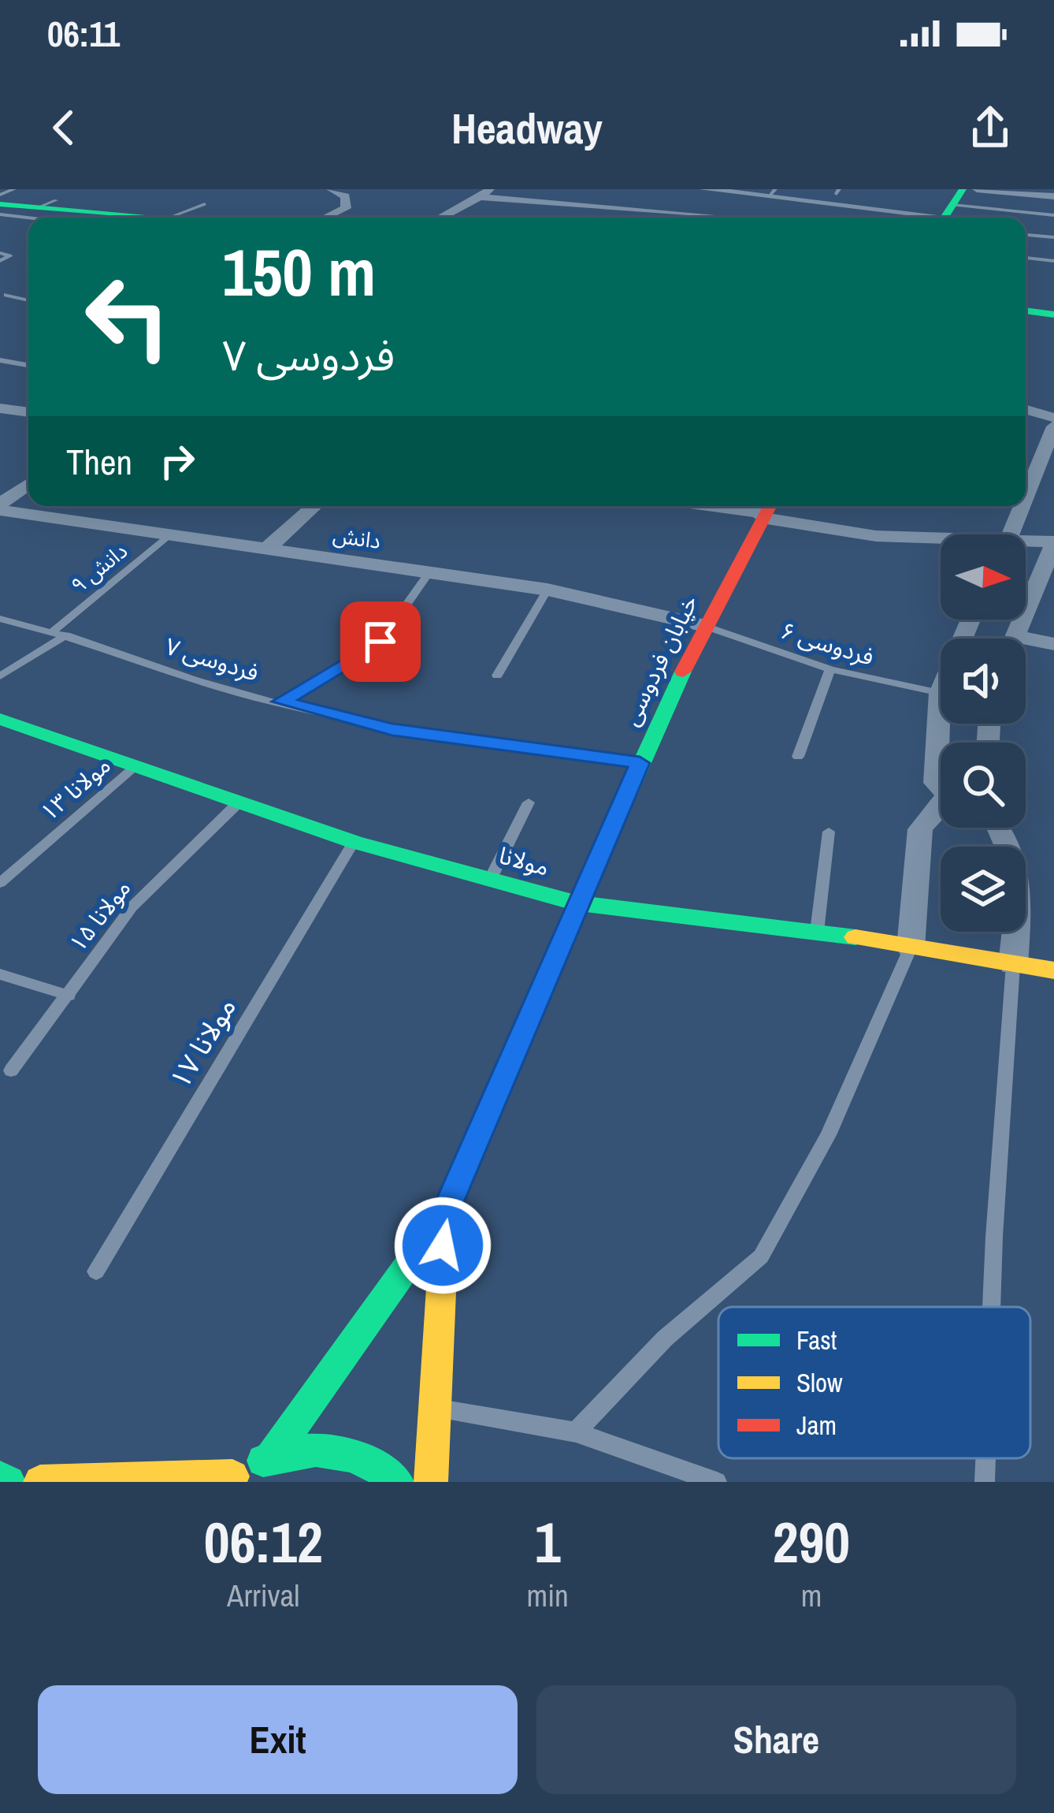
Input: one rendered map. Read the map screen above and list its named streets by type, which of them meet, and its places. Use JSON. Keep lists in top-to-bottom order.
{
  "streets": {
    "main road": ["خیابان فردوسی", "مولانا"],
    "street": ["دانش"],
    "lane": [
      "دانش ۹",
      "فردوسی ۶",
      "فردوسی ۷",
      "مولانا ۱۳",
      "مولانا ۱۵",
      "مولانا ۱۷"
    ]
  },
  "crossings": [
    ["دانش", "دانش ۹"],
    ["دانش", "فردوسی ۶"],
    ["دانش", "خیابان فردوسی"],
    ["دانش ۹", "فردوسی ۷"],
    ["فردوسی ۶", "خیابان فردوسی"],
    ["فردوسی ۷", "خیابان فردوسی"],
    ["خیابان فردوسی", "مولانا"],
    ["مولانا ۱۳", "مولانا"],
    ["مولانا", "مولانا ۱۵"],
    ["مولانا", "مولانا ۱۷"]
  ],
  "legend": ["Fast", "Slow", "Jam"],
  "north": "right",
  "page": {
    "status": "06:11",
    "header": "Headway",
    "turn": ["150 m", "فردوسی ۷"],
    "then": "Then",
    "eta": [
      "06:12",
      "Arrival",
      "1",
      "min",
      "290",
      "m"
    ],
    "buttons": ["Exit", "Share"]
  }
}
